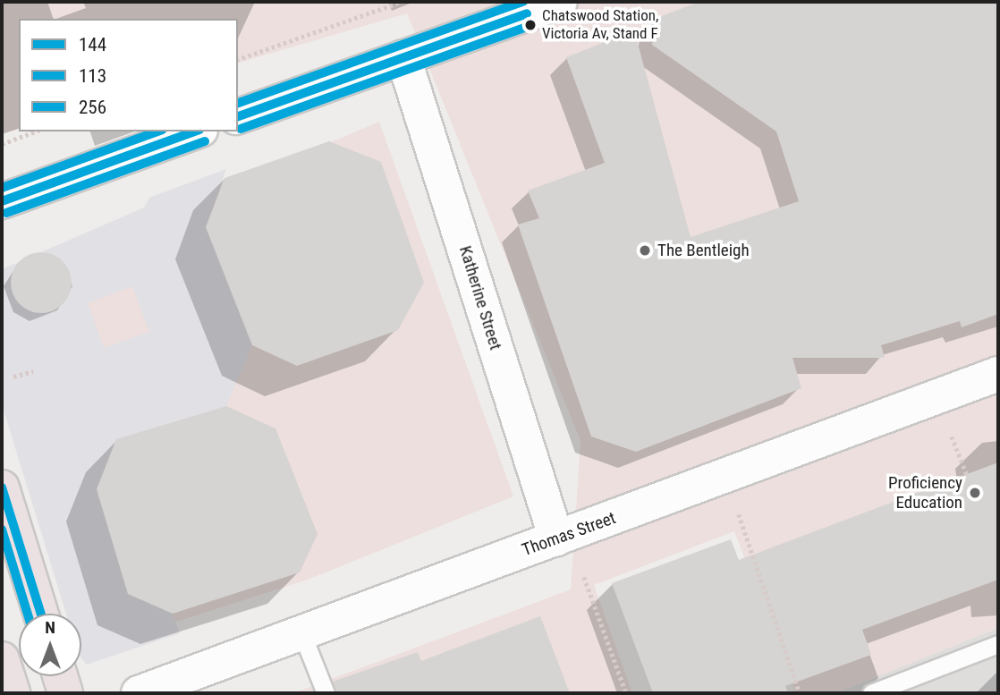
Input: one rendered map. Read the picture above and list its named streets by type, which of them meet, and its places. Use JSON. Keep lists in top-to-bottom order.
{
  "streets": {
    "street": ["Katherine Street", "Thomas Street"]
  },
  "crossings": [
    ["Katherine Street", "Thomas Street"]
  ],
  "places": ["Chatswood Station, Victoria Av, Stand F", "The Bentleigh", "Proficiency Education"],
  "lines": ["transit line 256", "transit line 144", "transit line 113"],
  "legend": ["144", "113", "256"],
  "north": "top"
}
